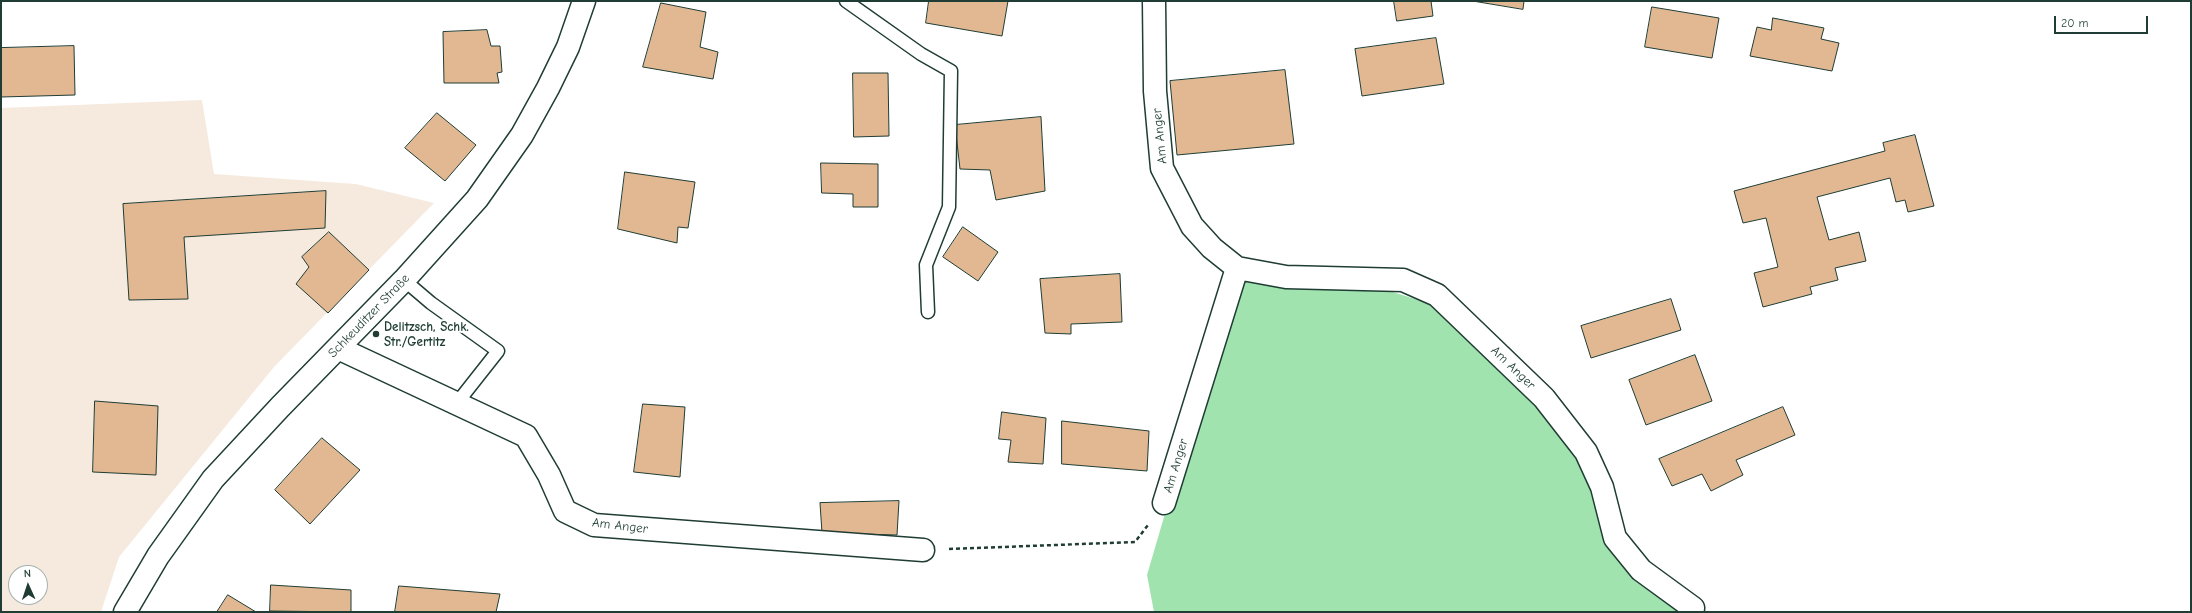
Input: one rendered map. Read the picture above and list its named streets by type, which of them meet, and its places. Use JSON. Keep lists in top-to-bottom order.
{
  "streets": {
    "street": ["Am Anger", "Schkeuditzer Straße"]
  },
  "crossings": [
    ["Am Anger", "Schkeuditzer Straße"]
  ],
  "places": ["Delitzsch, Schk. Str./Gertitz"],
  "scale_bar": "20 m",
  "north": "top"
}
